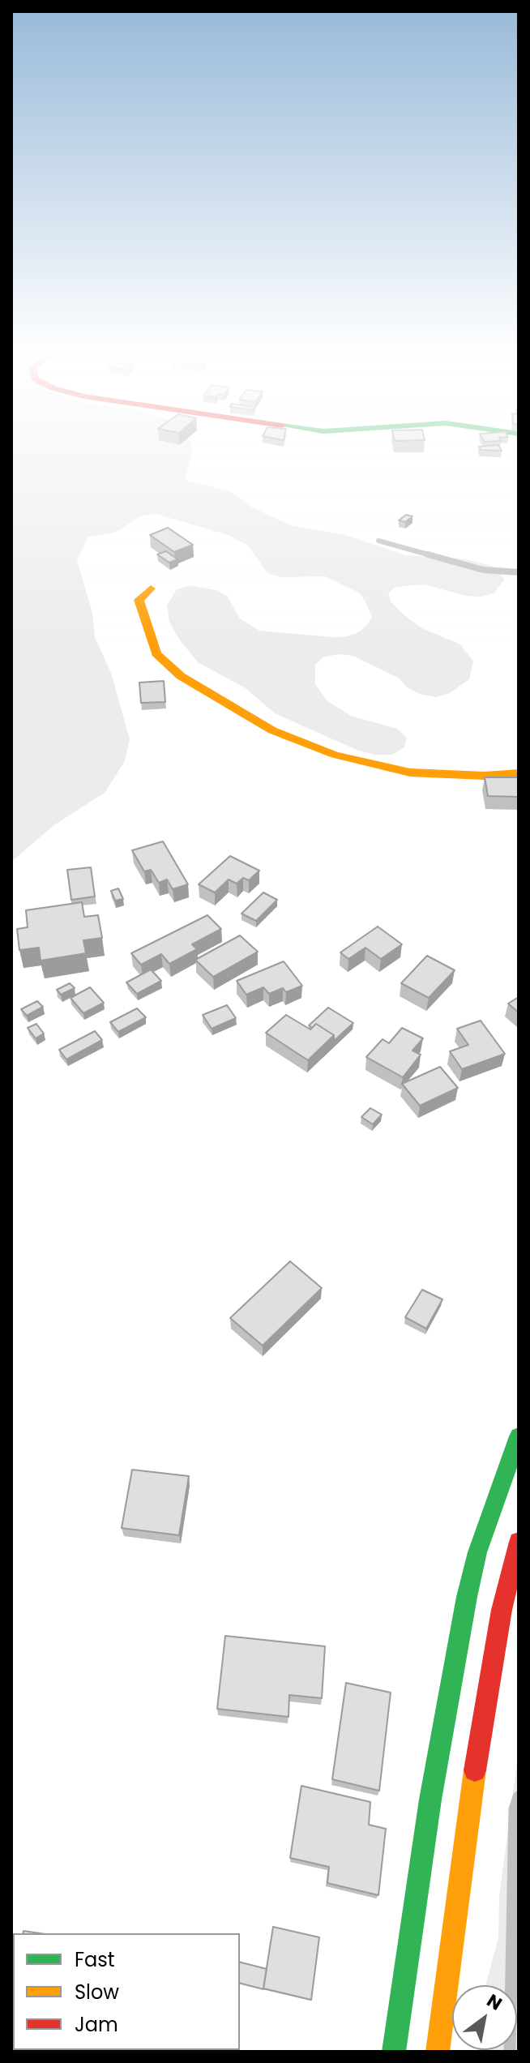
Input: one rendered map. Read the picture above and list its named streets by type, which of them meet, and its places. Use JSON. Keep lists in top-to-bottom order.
{
  "legend": ["Fast", "Slow", "Jam"],
  "north": "top right"
}
